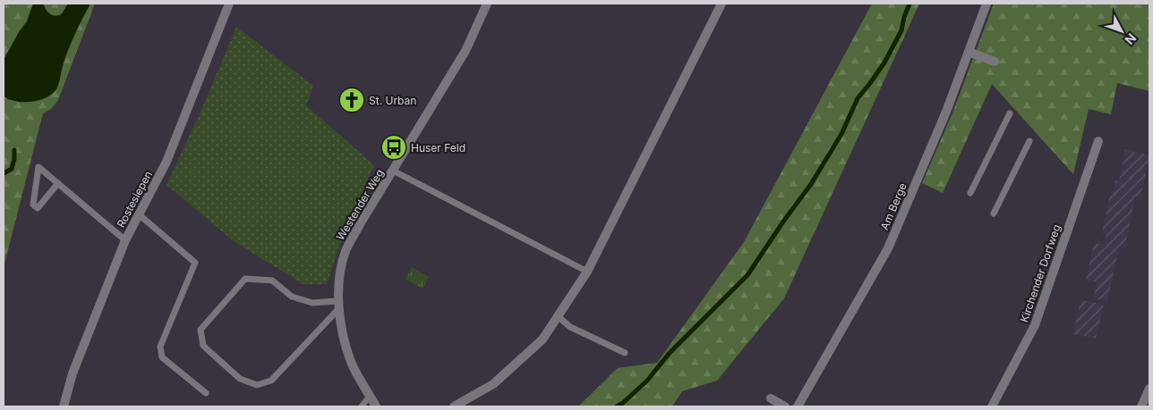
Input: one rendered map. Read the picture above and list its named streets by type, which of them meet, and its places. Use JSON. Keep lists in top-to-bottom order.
{
  "streets": {
    "street": [
      "Rostesiepen",
      "Westender Weg",
      "Am Berge",
      "Kirchender Dorfweg"
    ]
  },
  "places": {
    "church": ["St. Urban"],
    "bus stop": ["Huser Feld"]
  },
  "north": "bottom right"
}
